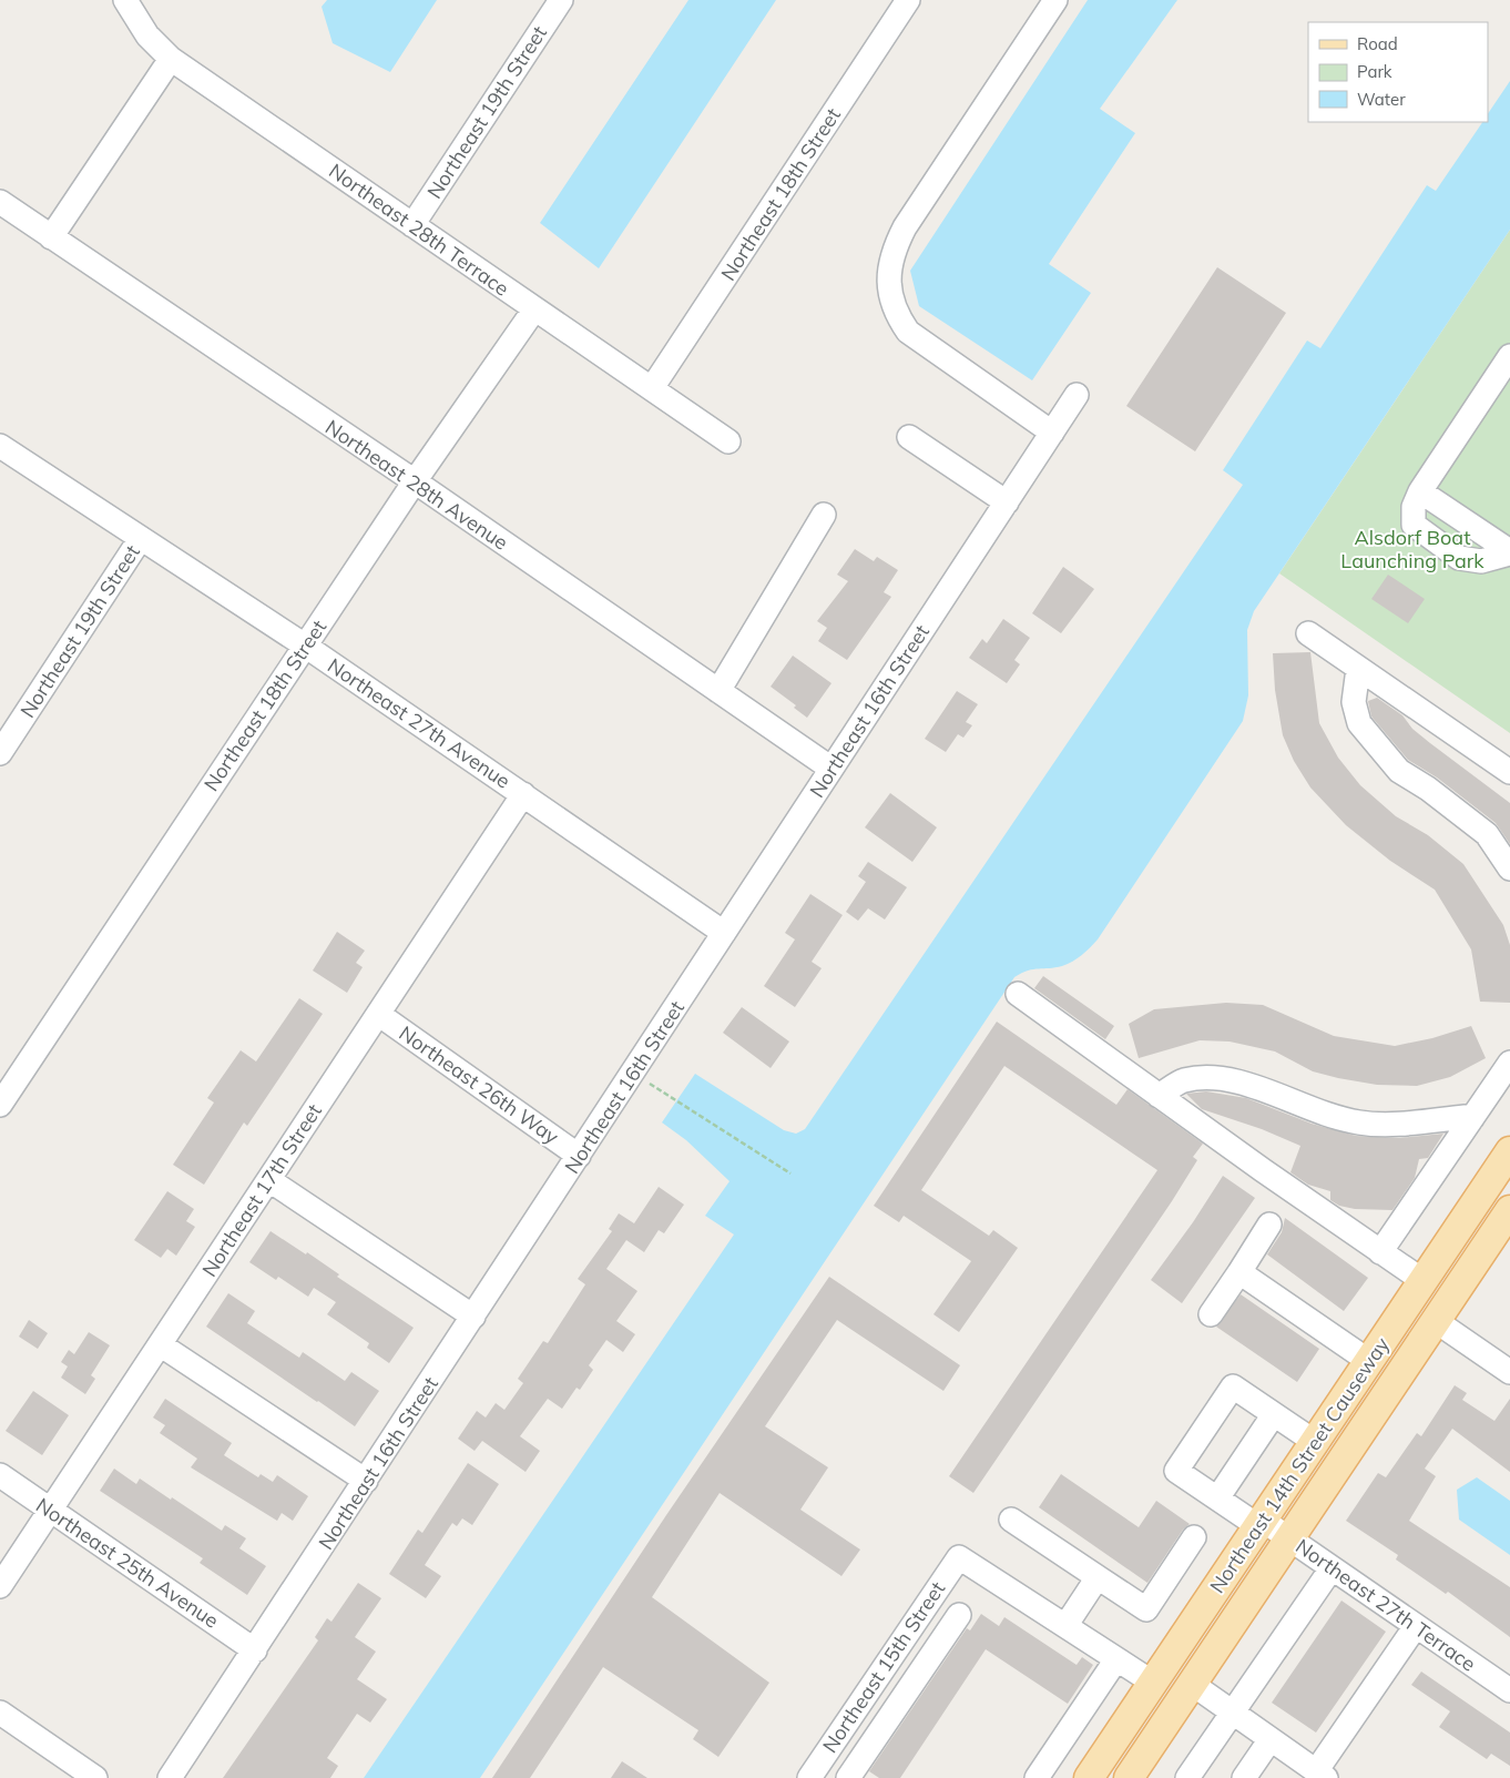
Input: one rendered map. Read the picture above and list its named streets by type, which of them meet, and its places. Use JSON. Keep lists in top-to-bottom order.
{
  "streets": {
    "main road": ["Northeast 14th Street Causeway"],
    "street": [
      "Northeast 19th Street",
      "Northeast 18th Street",
      "Northeast 28th Terrace",
      "Northeast 28th Avenue",
      "Northeast 16th Street",
      "Northeast 27th Avenue",
      "Northeast 26th Way",
      "Northeast 17th Street",
      "Northeast 25th Avenue",
      "Northeast 27th Terrace",
      "Northeast 15th Street"
    ]
  },
  "crossings": [
    ["Northeast 19th Street", "Northeast 28th Terrace"],
    ["Northeast 19th Street", "Northeast 27th Avenue"],
    ["Northeast 18th Street", "Northeast 28th Terrace"],
    ["Northeast 18th Street", "Northeast 28th Avenue"],
    ["Northeast 18th Street", "Northeast 27th Avenue"],
    ["Northeast 28th Avenue", "Northeast 16th Street"],
    ["Northeast 16th Street", "Northeast 27th Avenue"],
    ["Northeast 16th Street", "Northeast 26th Way"],
    ["Northeast 16th Street", "Northeast 25th Avenue"],
    ["Northeast 27th Avenue", "Northeast 17th Street"],
    ["Northeast 26th Way", "Northeast 17th Street"],
    ["Northeast 17th Street", "Northeast 25th Avenue"],
    ["Northeast 14th Street Causeway", "Northeast 27th Terrace"]
  ],
  "parks": ["Alsdorf Boat Launching Park"],
  "legend": ["Road", "Park", "Water"]
}
